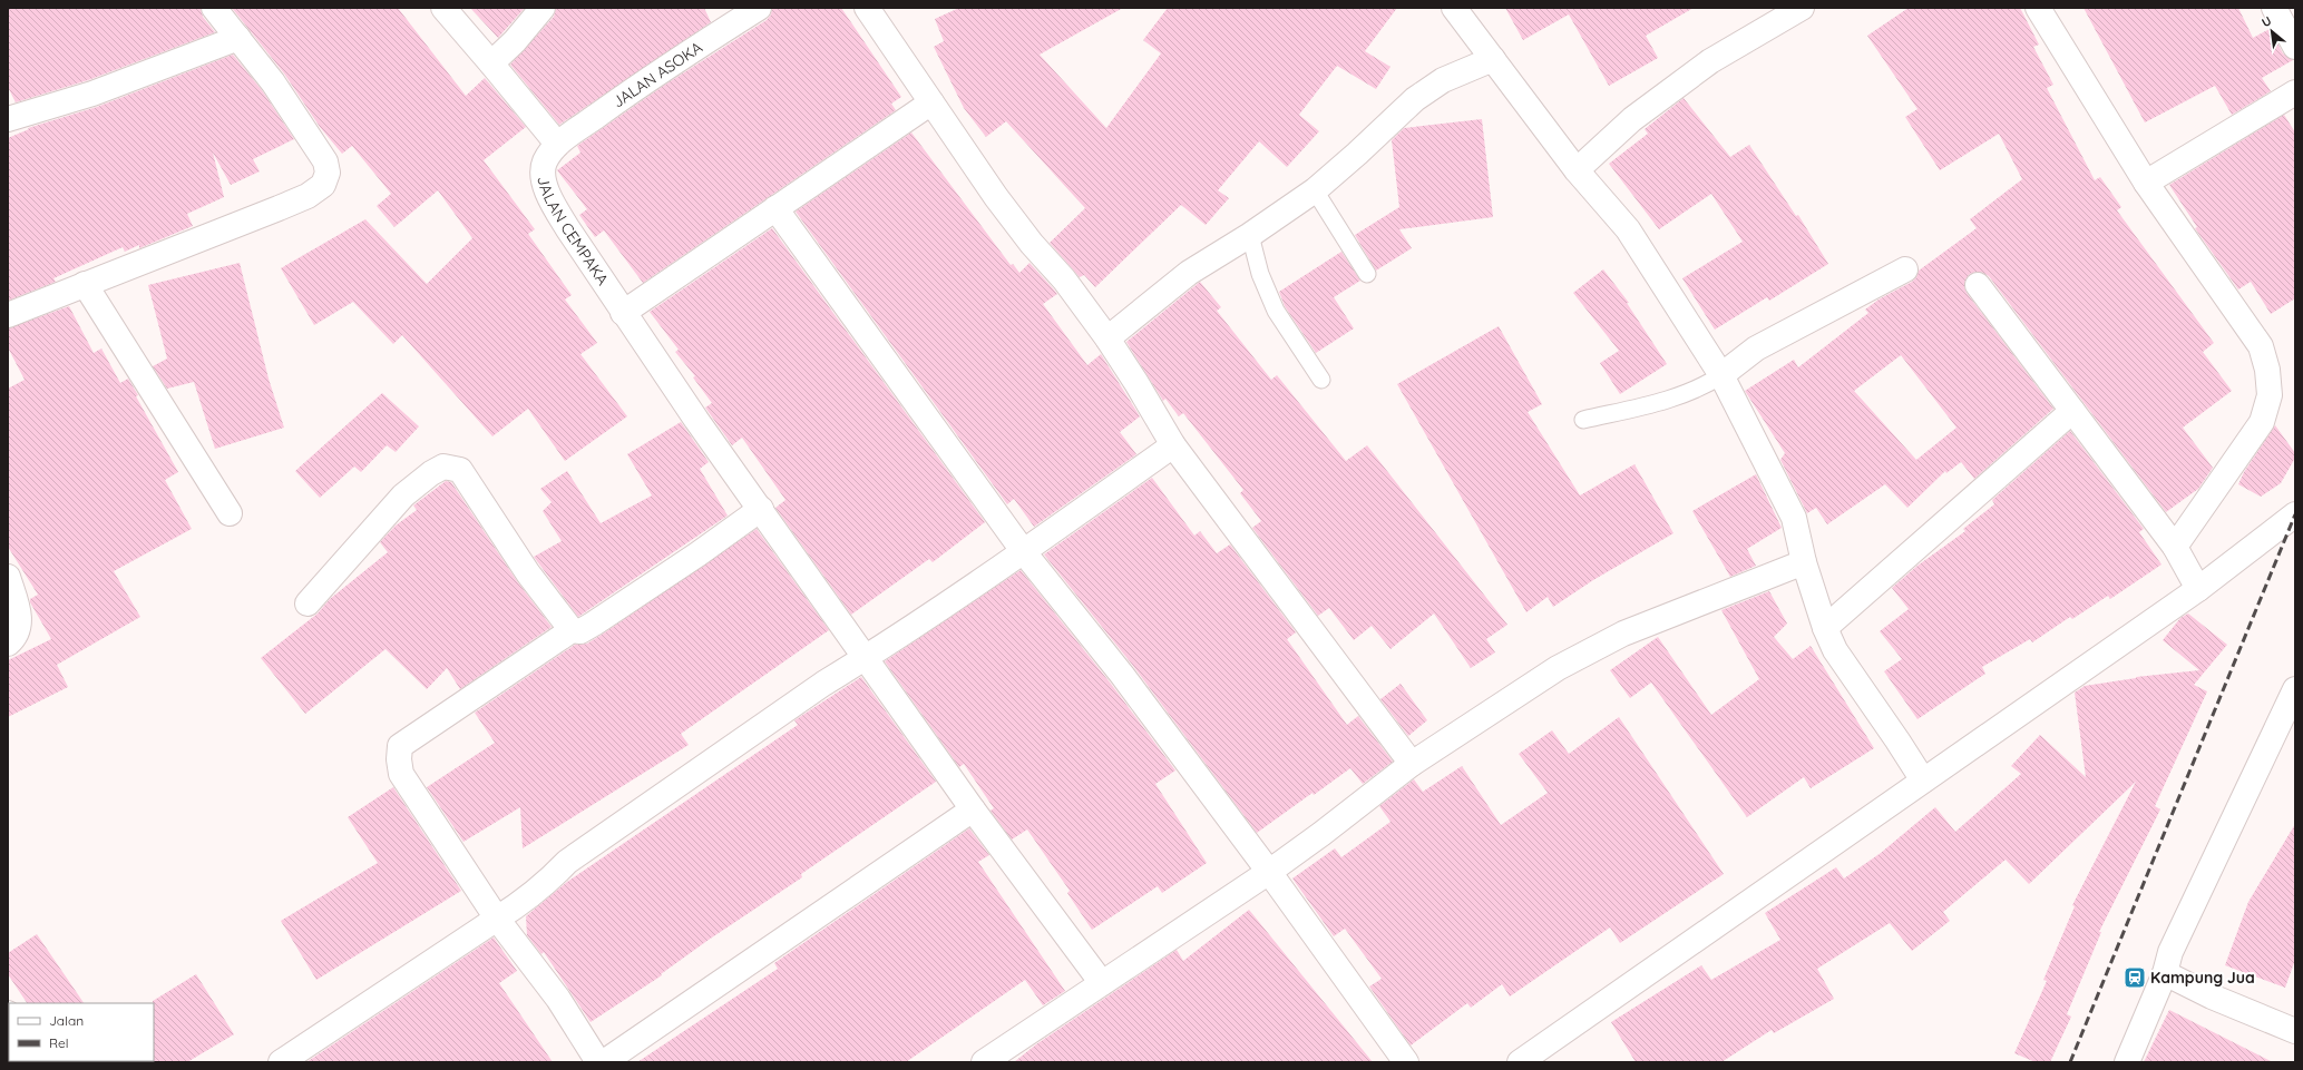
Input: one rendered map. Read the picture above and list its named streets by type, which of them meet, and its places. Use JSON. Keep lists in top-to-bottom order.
{
  "streets": {
    "street": ["JALAN ASOKA", "JALAN CEMPAKA"]
  },
  "crossings": [
    ["JALAN ASOKA", "JALAN CEMPAKA"]
  ],
  "places": {
    "station": ["Kampung Jua"]
  },
  "legend": ["Jalan", "Rel"],
  "north": "top left"
}
